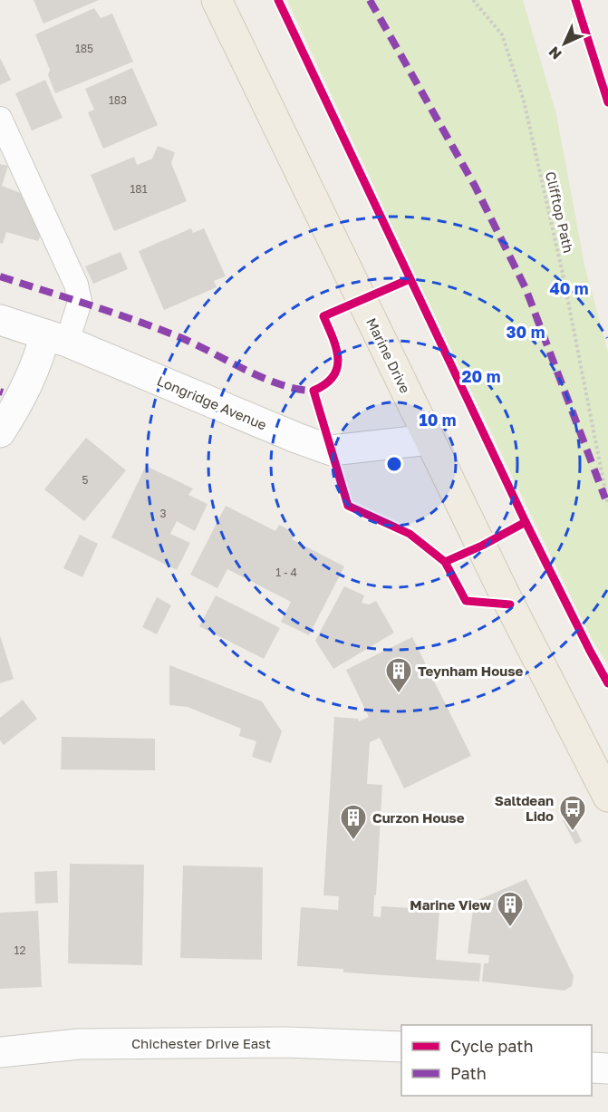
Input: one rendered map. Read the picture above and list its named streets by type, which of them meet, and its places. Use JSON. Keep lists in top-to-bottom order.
{
  "streets": {
    "main road": ["Marine Drive"],
    "street": ["Longridge Avenue", "Chichester Drive East"],
    "path": ["Clifftop Path"]
  },
  "crossings": [
    ["Marine Drive", "Longridge Avenue"]
  ],
  "places": {
    "building": ["Teynham House", "Curzon House", "Marine View"],
    "bus stop": ["Saltdean Lido"]
  },
  "house_numbers": [
    "185",
    "183",
    "181",
    "5",
    "3",
    "1 - 4",
    "12"
  ],
  "legend": ["Cycle path", "Path"],
  "north": "bottom left",
  "rings": [
    "40 m",
    "30 m",
    "20 m",
    "10 m"
  ]
}
